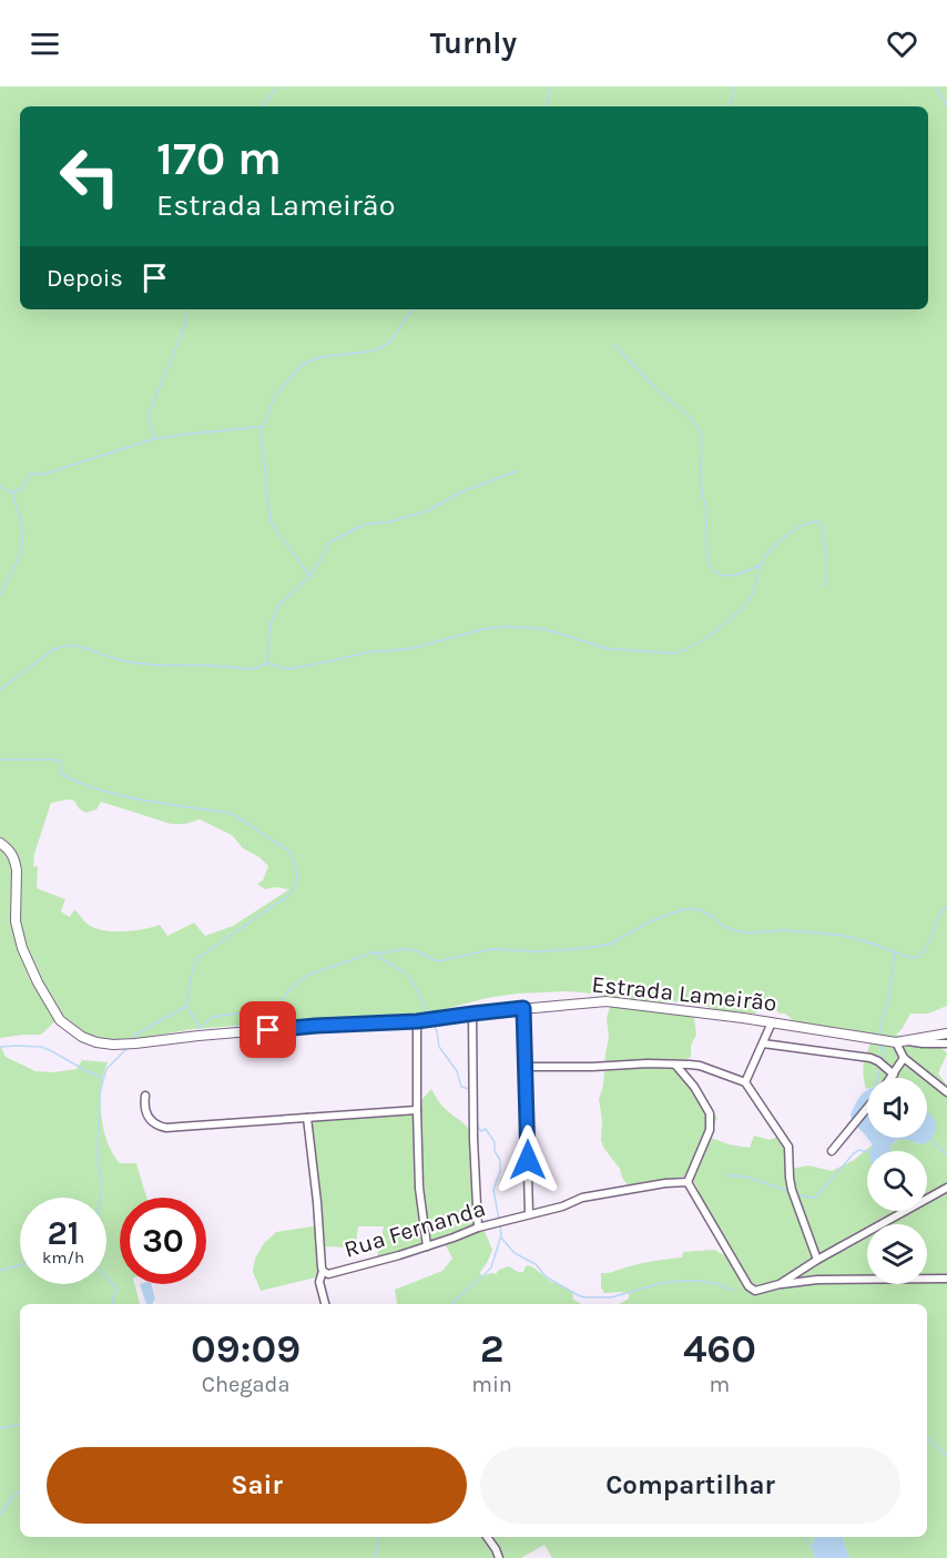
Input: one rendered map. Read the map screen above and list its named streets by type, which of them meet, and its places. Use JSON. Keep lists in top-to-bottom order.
{
  "streets": {
    "street": ["Estrada Lameirão", "Rua Fernanda"]
  },
  "page": {
    "header": "Turnly",
    "turn": ["170 m", "Estrada Lameirão"],
    "then": "Depois",
    "speed": "21 km/h",
    "limit": "30",
    "eta": [
      "09:09",
      "Chegada",
      "2",
      "min",
      "460",
      "m"
    ],
    "buttons": ["Sair", "Compartilhar"]
  }
}
